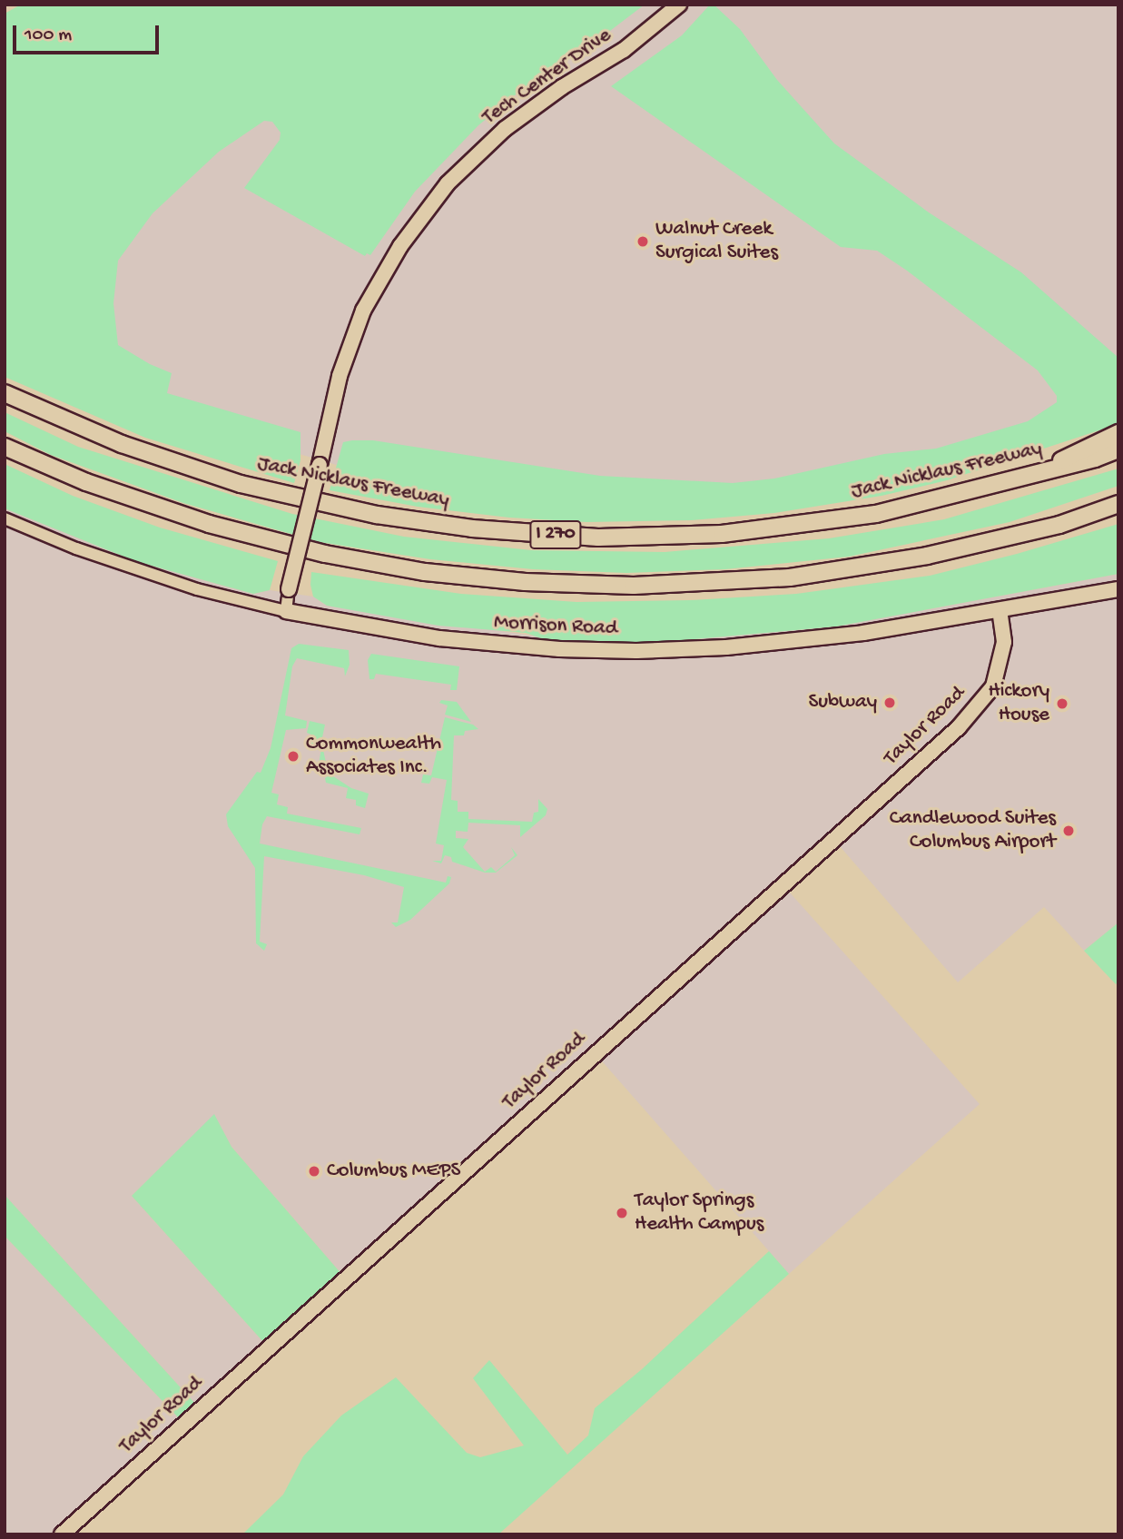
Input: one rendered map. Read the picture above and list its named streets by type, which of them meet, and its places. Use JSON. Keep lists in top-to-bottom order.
{
  "streets": {
    "highway": ["Jack Nicklaus Freeway", "I 270"],
    "main road": ["Tech Center Drive", "Morrison Road", "Taylor Road"]
  },
  "crossings": [
    ["Tech Center Drive", "Morrison Road"],
    ["Morrison Road", "Taylor Road"]
  ],
  "places": [
    "Walnut Creek Surgical Suites",
    "Subway",
    "Hickory House",
    "Commonwealth Associates Inc.",
    "Candlewood Suites Columbus Airport",
    "Columbus MEPS",
    "Taylor Springs Health Campus"
  ],
  "scale_bar": "100 m"
}
